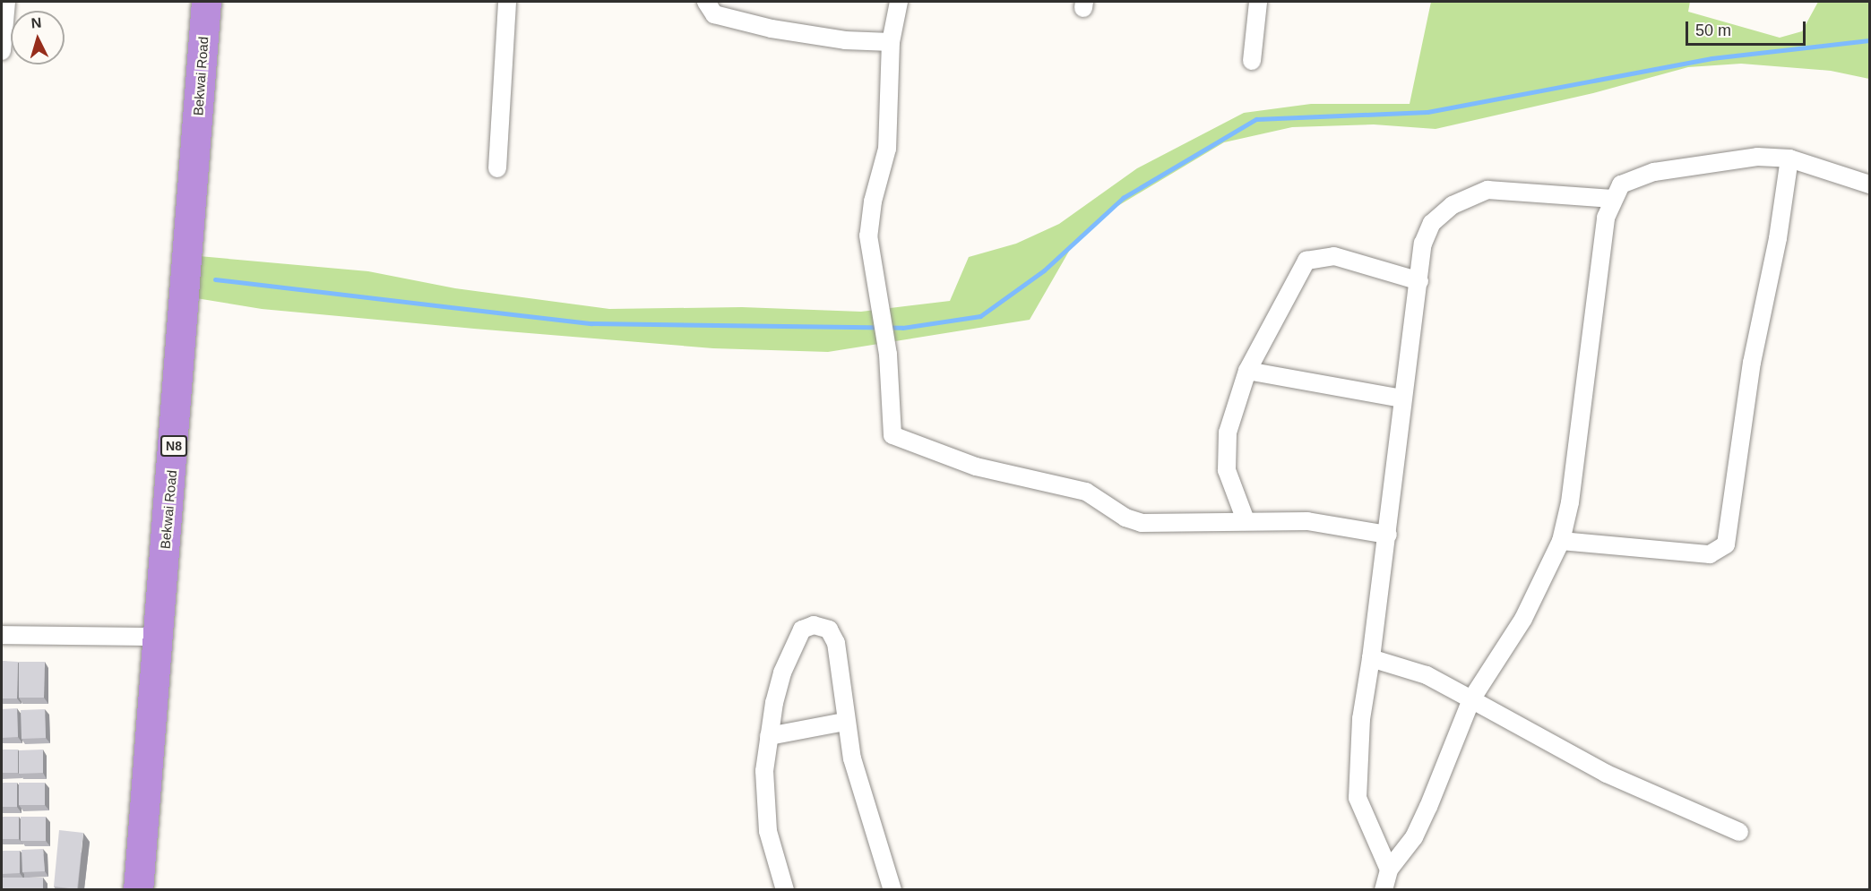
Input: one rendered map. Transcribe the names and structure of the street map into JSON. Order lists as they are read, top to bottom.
{
  "streets": {
    "highway": ["Bekwai Road", "N8"]
  },
  "scale_bar": "50 m",
  "north": "top"
}
